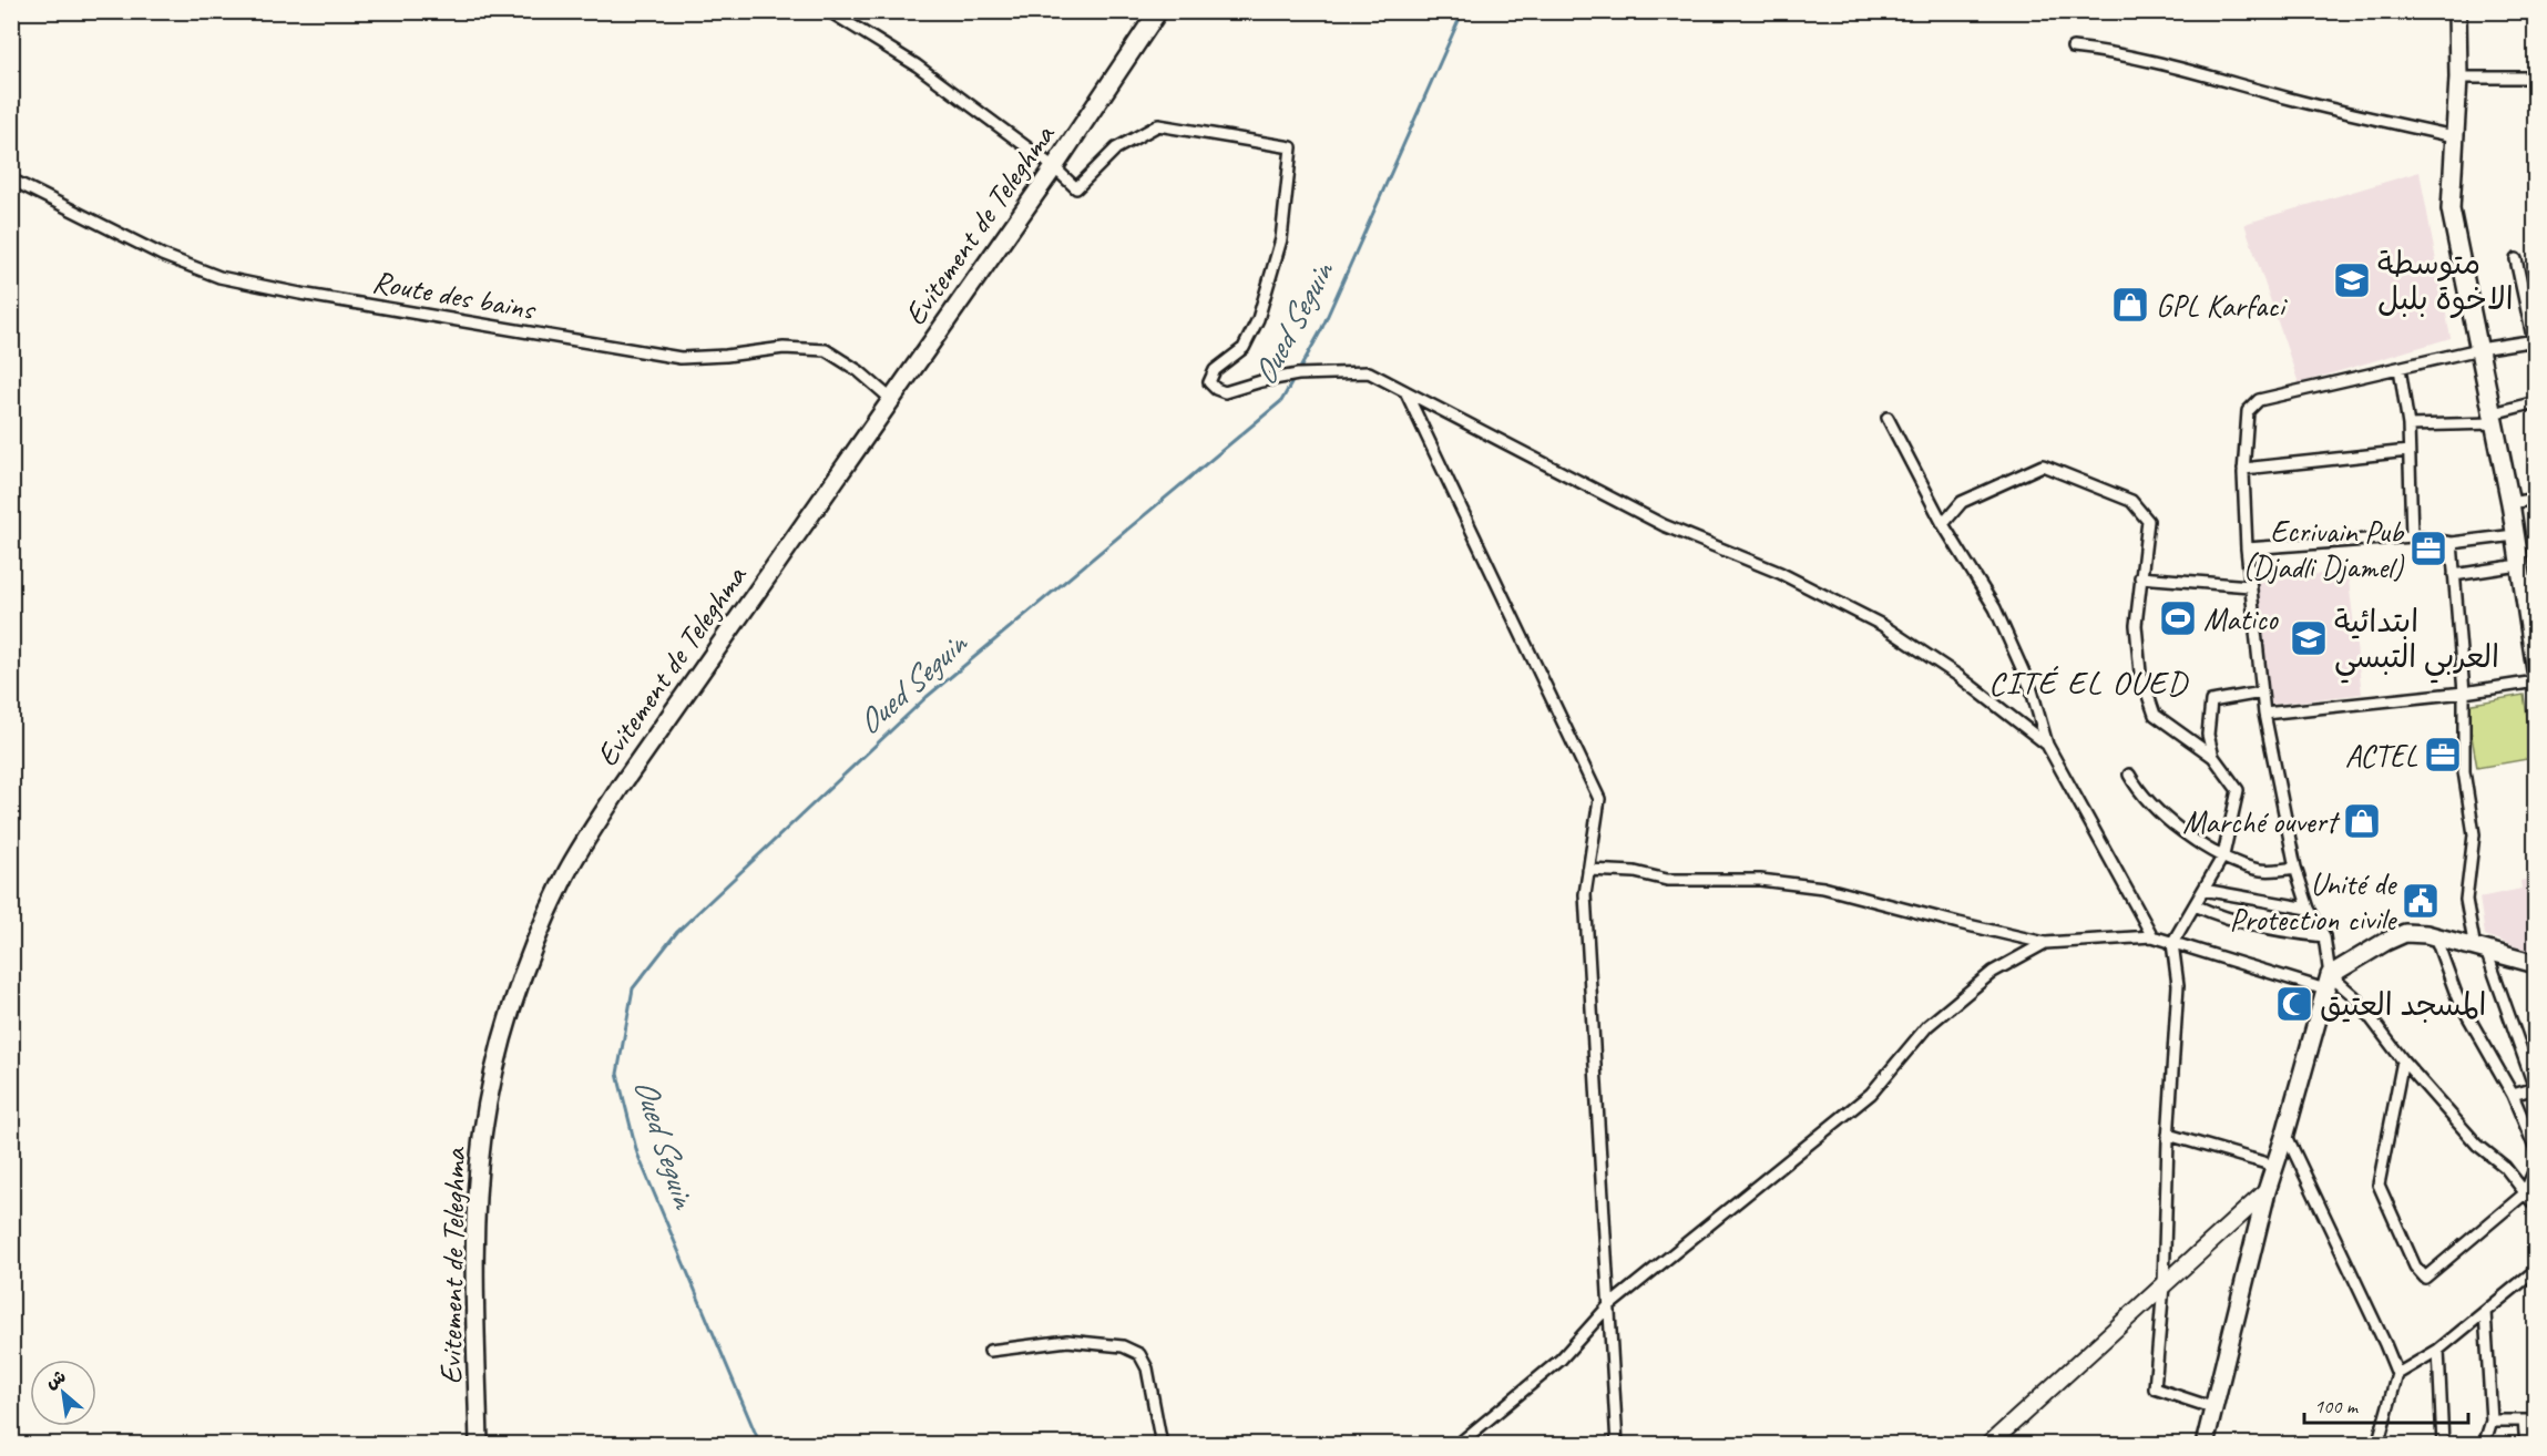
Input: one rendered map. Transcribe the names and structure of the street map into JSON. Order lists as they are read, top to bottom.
{
  "streets": {
    "main road": ["Evitement de Teleghma"],
    "street": ["Route des bains"]
  },
  "crossings": [
    ["Evitement de Teleghma", "Route des bains"]
  ],
  "districts": ["CITÉ EL OUED"],
  "water": ["Oued Seguin"],
  "places": {
    "school or university": ["متوسطة الاخوة بلبل", "ابتدائية العربي التبسي"],
    "shop": ["GPL Karfaci", "Marché ouvert"],
    "office": ["Ecrivain Pub (Djadli Djamel)", "ACTEL"],
    "sports": ["Matico"],
    "public building": ["Unité de Protection civile"],
    "mosque": ["المسجد العتيق"]
  },
  "scale_bar": "100 m",
  "north": "top left"
}
